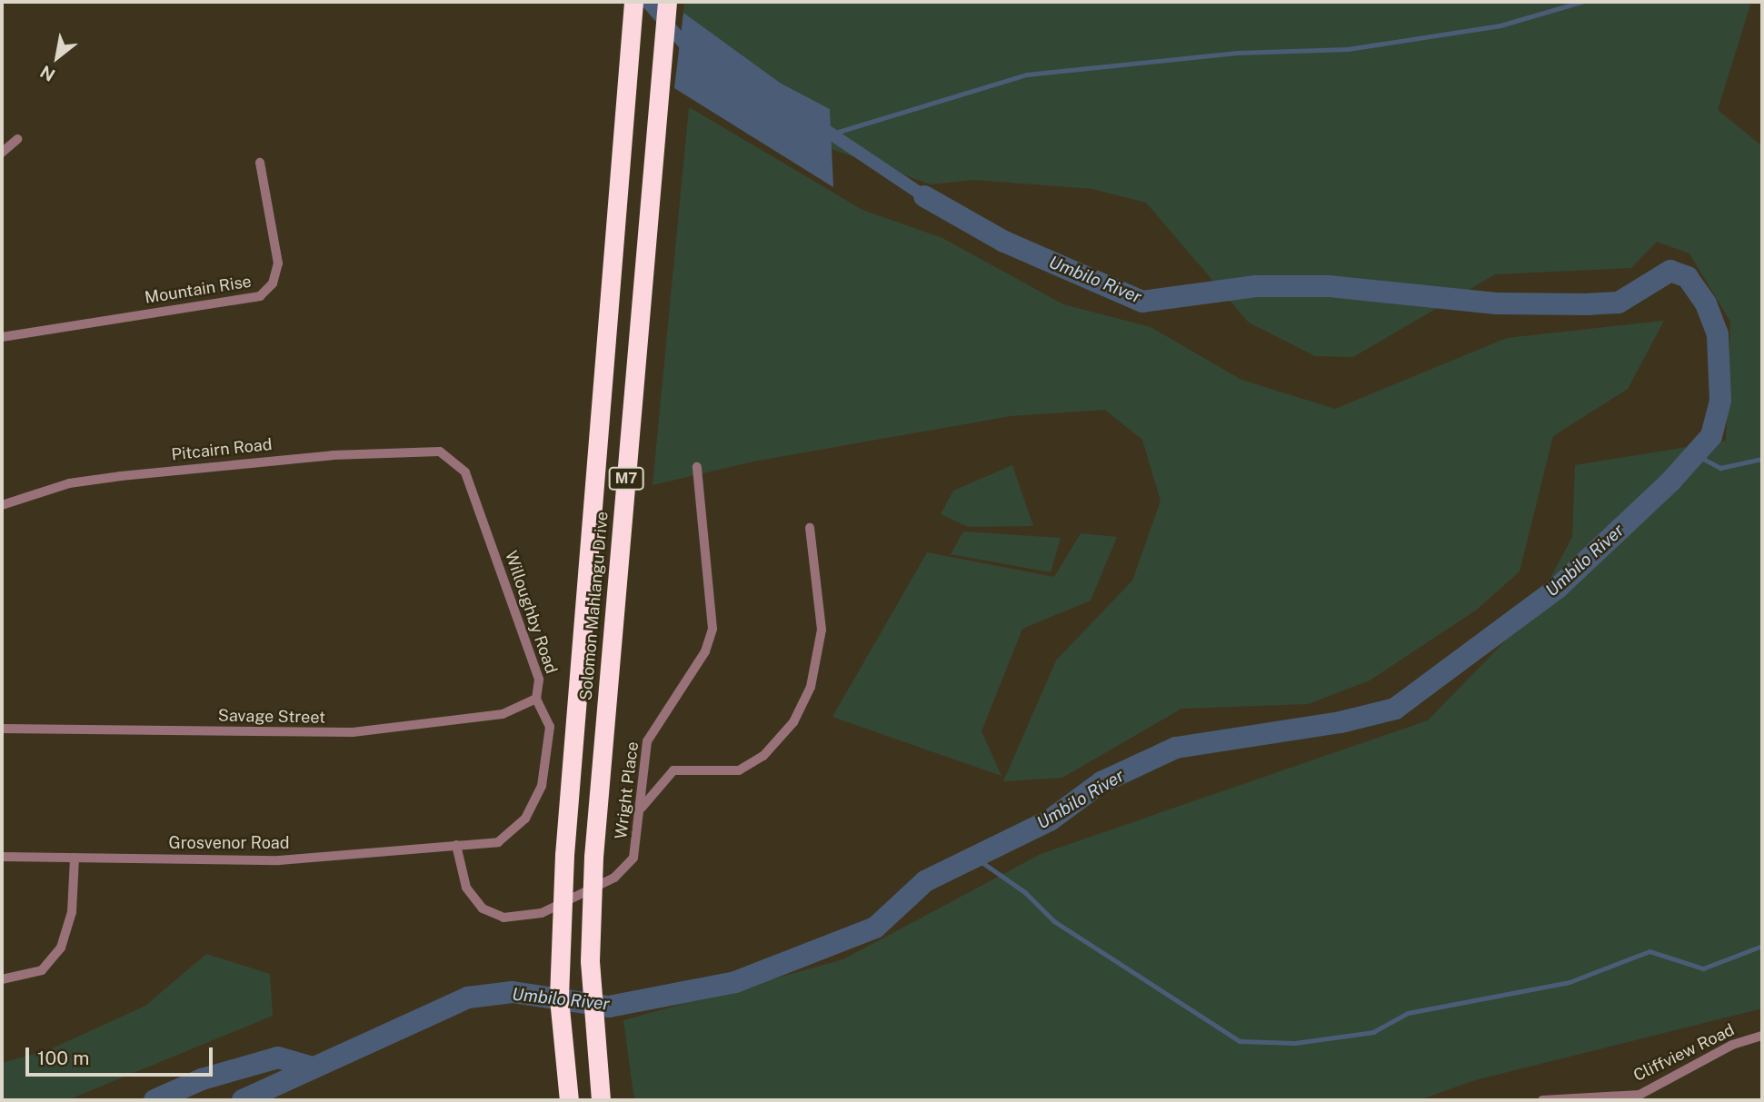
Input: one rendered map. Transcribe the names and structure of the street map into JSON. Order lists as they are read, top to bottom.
{
  "streets": {
    "highway": ["M7", "Solomon Mahlangu Drive"],
    "street": [
      "Mountain Rise",
      "Pitcairn Road",
      "Willoughby Road",
      "Savage Street",
      "Wright Place",
      "Grosvenor Road",
      "Cliffview Road"
    ]
  },
  "crossings": [
    ["Pitcairn Road", "Willoughby Road"],
    ["Willoughby Road", "Savage Street"],
    ["Willoughby Road", "Wright Place"],
    ["Willoughby Road", "Grosvenor Road"],
    ["Wright Place", "Grosvenor Road"]
  ],
  "water": ["Umbilo River"],
  "scale_bar": "100 m",
  "north": "bottom left"
}
